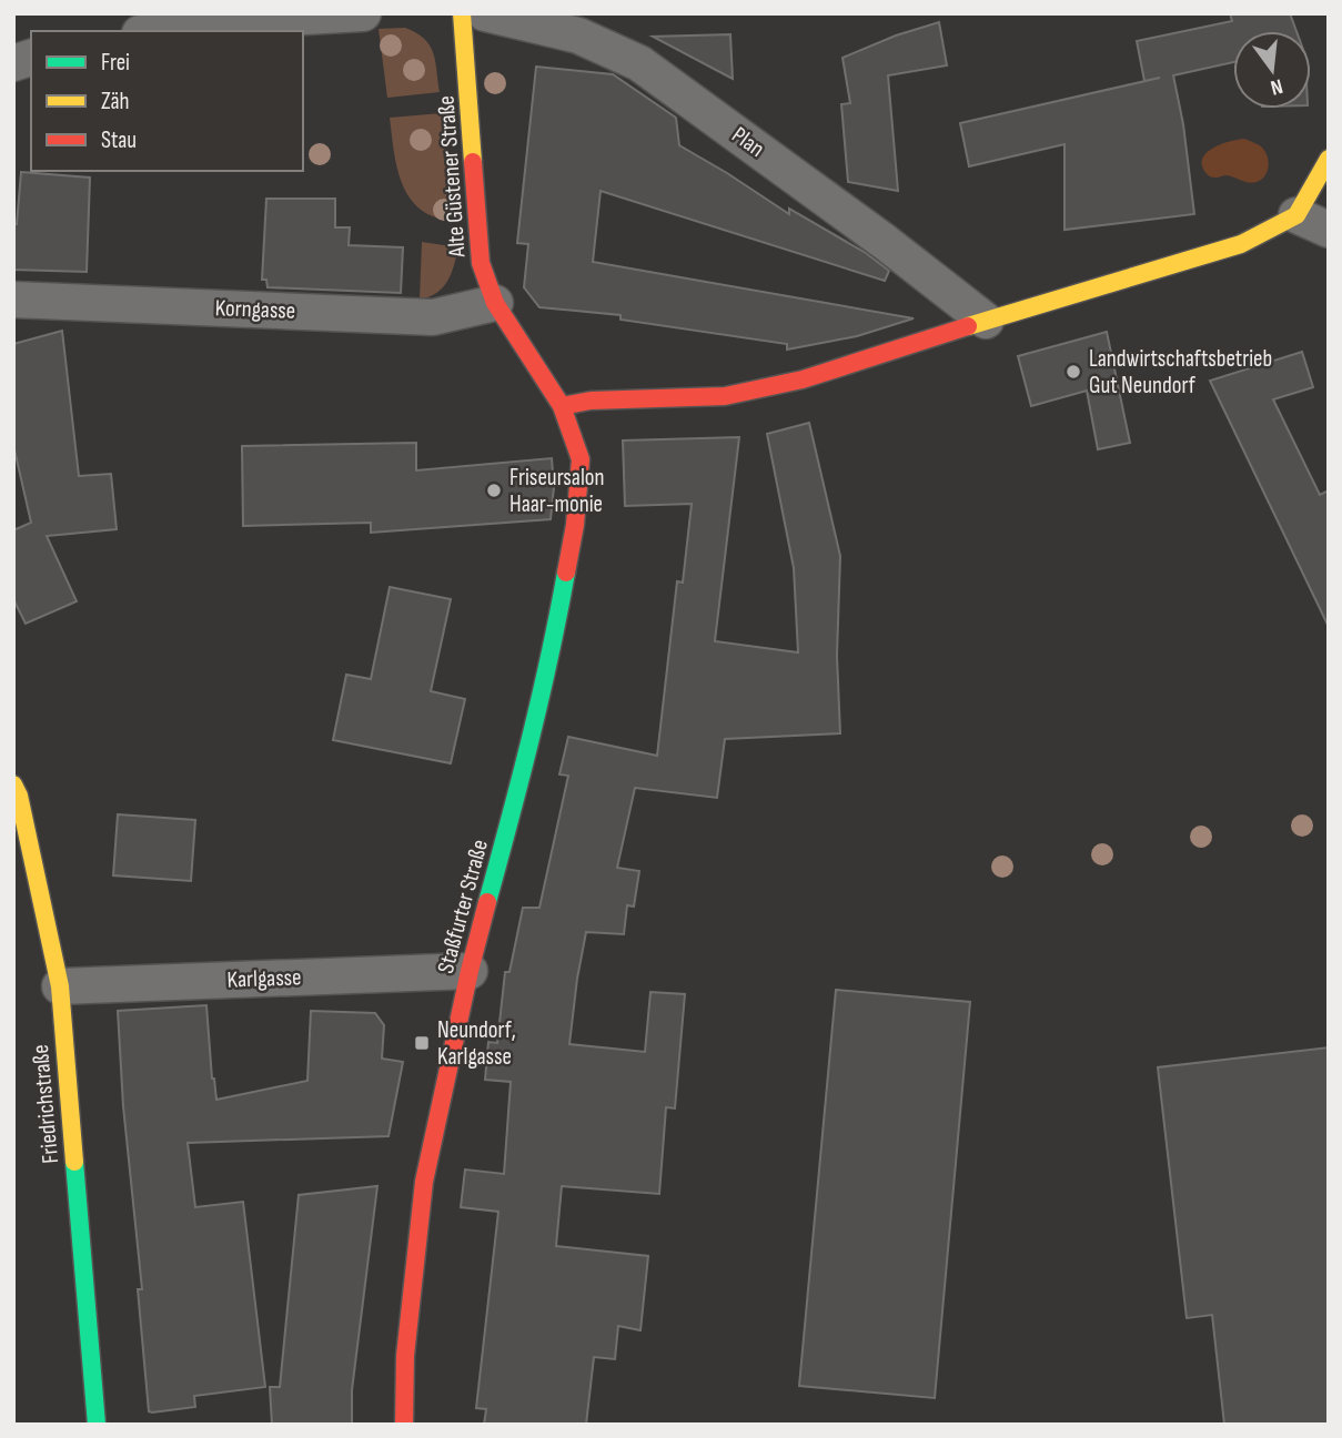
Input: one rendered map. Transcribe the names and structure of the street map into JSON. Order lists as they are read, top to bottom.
{
  "streets": {
    "street": [
      "Plan",
      "Alte Güstener Straße",
      "Korngasse",
      "Staßfurter Straße",
      "Karlgasse",
      "Friedrichstraße"
    ]
  },
  "crossings": [
    ["Alte Güstener Straße", "Korngasse"],
    ["Alte Güstener Straße", "Staßfurter Straße"],
    ["Staßfurter Straße", "Karlgasse"],
    ["Karlgasse", "Friedrichstraße"]
  ],
  "places": {
    "other": ["Landwirtschaftsbetrieb Gut Neundorf", "Friseursalon Haar-monie"],
    "transit": ["Neundorf, Karlgasse"]
  },
  "legend": ["Frei", "Zäh", "Stau"],
  "north": "bottom"
}
